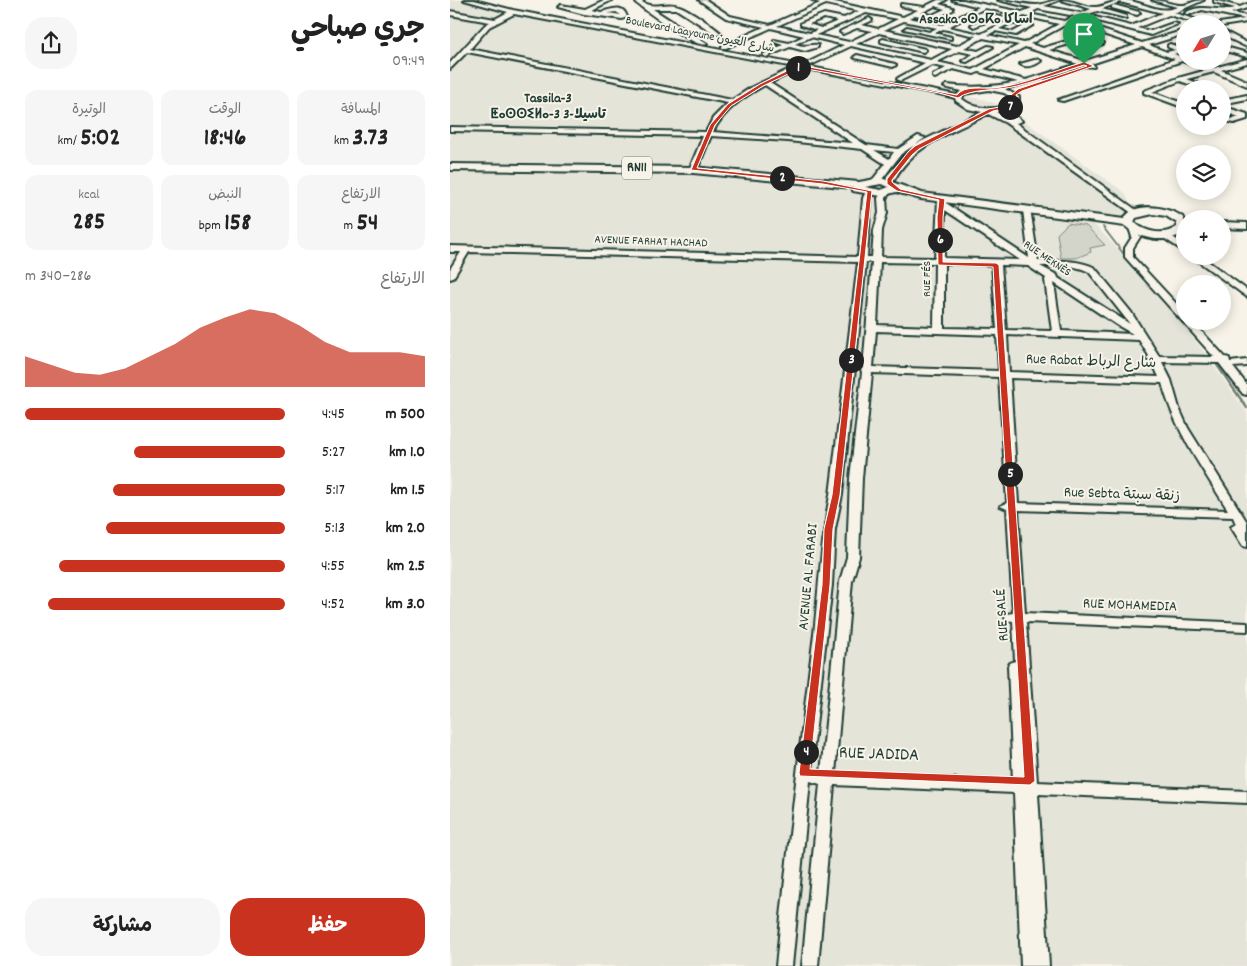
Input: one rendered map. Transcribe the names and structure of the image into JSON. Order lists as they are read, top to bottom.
{
  "streets": {
    "main road": ["RN11"],
    "street": [
      "Boulevard Laayoune شارع العيون",
      "AVENUE FARHAT HACHAD",
      "RUE MEKNÈS",
      "RUE FÉS",
      "Rue Rabat شارع الرباط",
      "Rue Sebta زنقة سبتة",
      "AVENUE AL FARABI",
      "RUE MOHAMEDIA",
      "RUE SALÉ",
      "RUE JADIDA"
    ]
  },
  "crossings": [
    ["RN11", "RUE MEKNÈS"],
    ["RN11", "RUE FÉS"],
    ["RN11", "AVENUE AL FARABI"],
    ["AVENUE FARHAT HACHAD", "RUE MEKNÈS"],
    ["AVENUE FARHAT HACHAD", "RUE FÉS"],
    ["AVENUE FARHAT HACHAD", "AVENUE AL FARABI"],
    ["AVENUE FARHAT HACHAD", "RUE SALÉ"],
    ["RUE MEKNÈS", "RUE FÉS"],
    ["Rue Rabat شارع الرباط", "RUE SALÉ"],
    ["Rue Sebta زنقة سبتة", "RUE SALÉ"],
    ["AVENUE AL FARABI", "RUE JADIDA"],
    ["RUE MOHAMEDIA", "RUE SALÉ"],
    ["RUE SALÉ", "RUE JADIDA"]
  ],
  "districts": ["Assaka ⴰⵙⴰⴽⴰ اساكا", "Tassila-3 ⵟⴰⵙⵙⵉⵍⴰ-3 3-تاسيلا"],
  "north": "bottom left",
  "page": {
    "heading": ["جري صباحي", "09:49"],
    "map_buttons": ["+", "−"],
    "pins": [
      "1",
      "7",
      "2",
      "6",
      "3",
      "5",
      "4"
    ],
    "stats": [
      ["المسافة", "3.73 km"],
      ["الوقت", "18:46"],
      ["الوتيرة", "5:02 /km"],
      ["الارتفاع", "54 m"],
      ["النبض", "158 bpm"],
      ["kcal", "285"]
    ],
    "chart": ["الارتفاع", "286–340 m"],
    "list": [
      {
        "name": "500 m",
        "note": "4:45"
      },
      {
        "name": "1.0 km",
        "note": "5:27"
      },
      {
        "name": "1.5 km",
        "note": "5:17"
      },
      {
        "name": "2.0 km",
        "note": "5:13"
      },
      {
        "name": "2.5 km",
        "note": "4:55"
      },
      {
        "name": "3.0 km",
        "note": "4:52"
      }
    ],
    "buttons": ["حفظ", "مشاركة"]
  }
}
